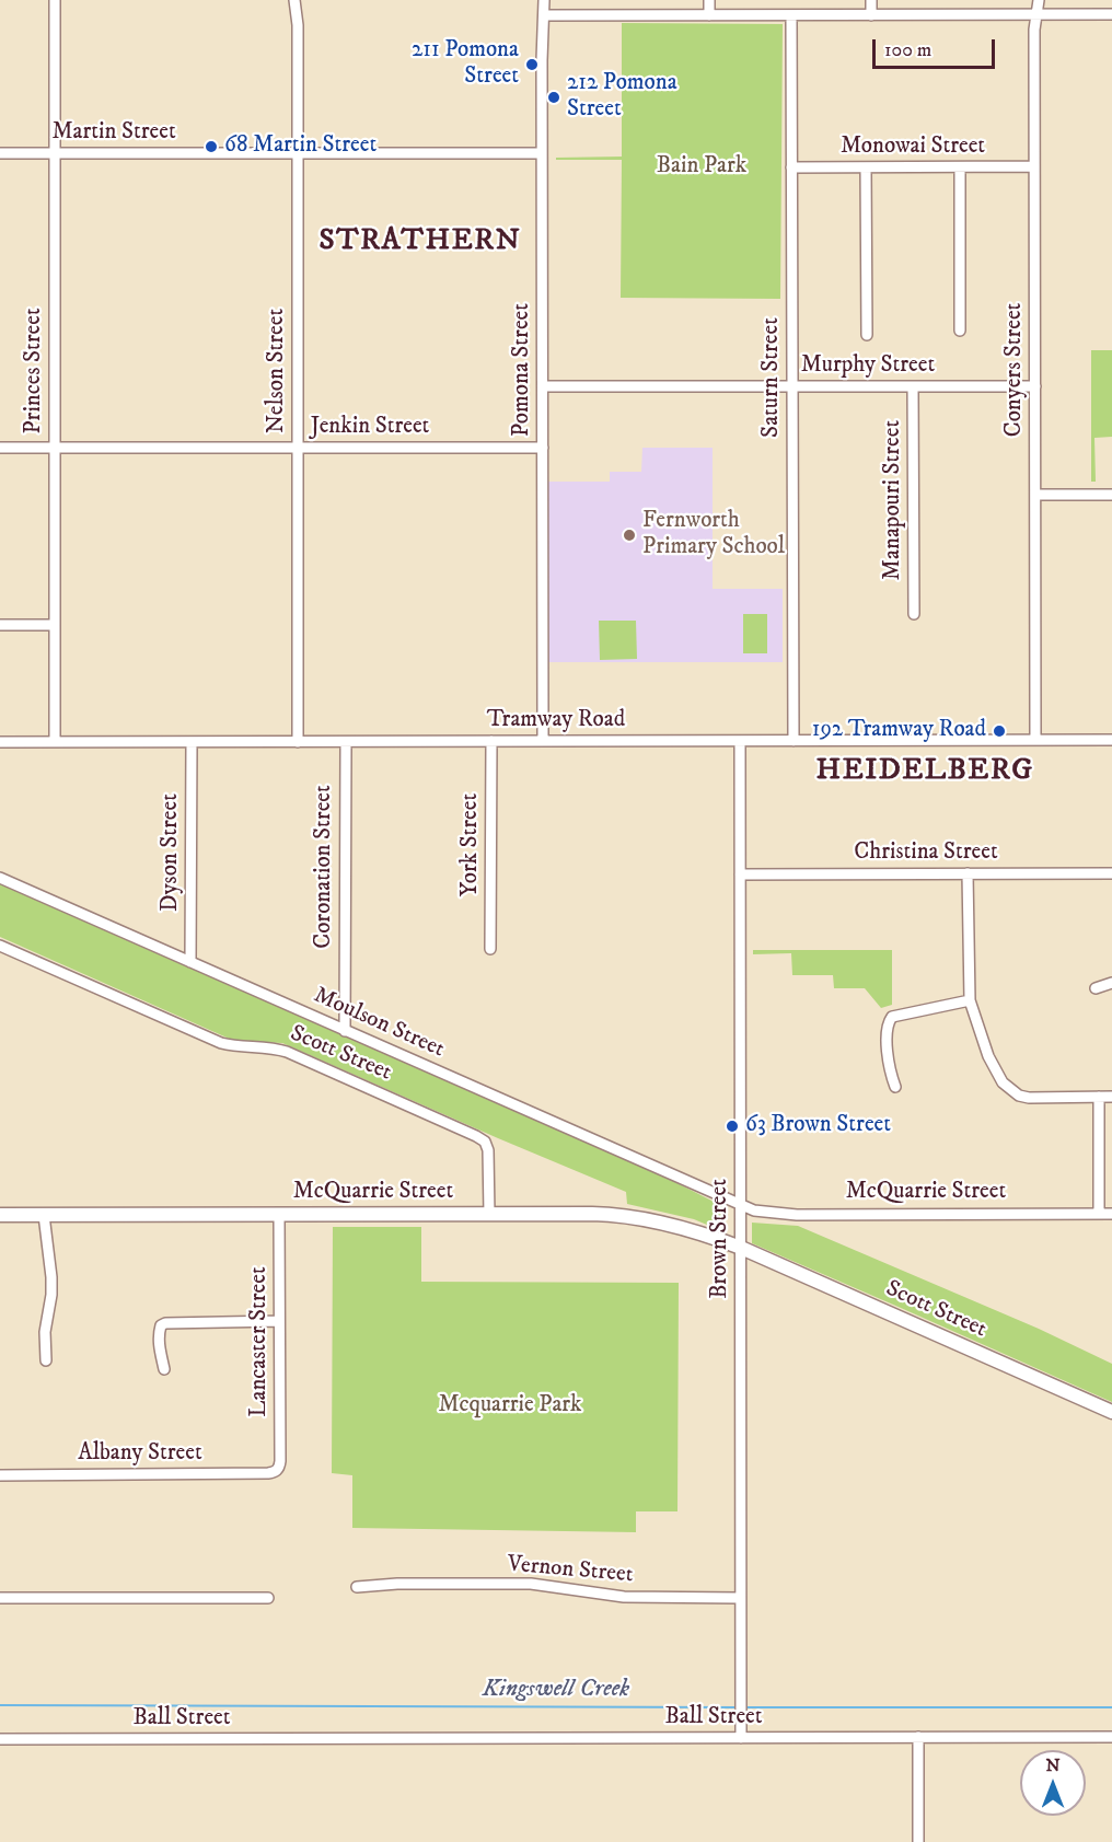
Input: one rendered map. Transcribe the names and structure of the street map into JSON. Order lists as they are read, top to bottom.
{
  "streets": {
    "main road": ["Scott Street", "McQuarrie Street"],
    "street": [
      "Martin Street",
      "Monowai Street",
      "Murphy Street",
      "Pomona Street",
      "Conyers Street",
      "Princes Street",
      "Nelson Street",
      "Saturn Street",
      "Jenkin Street",
      "Manapouri Street",
      "Tramway Road",
      "York Street",
      "Dyson Street",
      "Christina Street",
      "Coronation Street",
      "Moulson Street",
      "Brown Street",
      "Lancaster Street",
      "Albany Street",
      "Vernon Street",
      "Ball Street"
    ]
  },
  "crossings": [
    ["Martin Street", "Pomona Street"],
    ["Martin Street", "Princes Street"],
    ["Martin Street", "Nelson Street"],
    ["Monowai Street", "Conyers Street"],
    ["Monowai Street", "Saturn Street"],
    ["Murphy Street", "Pomona Street"],
    ["Murphy Street", "Conyers Street"],
    ["Murphy Street", "Saturn Street"],
    ["Murphy Street", "Manapouri Street"],
    ["Pomona Street", "Jenkin Street"],
    ["Pomona Street", "Tramway Road"],
    ["Conyers Street", "Tramway Road"],
    ["Princes Street", "Jenkin Street"],
    ["Princes Street", "Tramway Road"],
    ["Nelson Street", "Jenkin Street"],
    ["Nelson Street", "Tramway Road"],
    ["Saturn Street", "Tramway Road"],
    ["Tramway Road", "York Street"],
    ["Tramway Road", "Dyson Street"],
    ["Tramway Road", "Coronation Street"],
    ["Tramway Road", "Brown Street"],
    ["Dyson Street", "Moulson Street"],
    ["Christina Street", "Brown Street"],
    ["Coronation Street", "Moulson Street"],
    ["Moulson Street", "McQuarrie Street"],
    ["Moulson Street", "Brown Street"],
    ["Scott Street", "McQuarrie Street"],
    ["Scott Street", "Brown Street"],
    ["McQuarrie Street", "Brown Street"],
    ["McQuarrie Street", "Lancaster Street"],
    ["Brown Street", "Vernon Street"],
    ["Brown Street", "Ball Street"],
    ["Lancaster Street", "Albany Street"]
  ],
  "districts": ["STRATHERN", "HEIDELBERG"],
  "water": ["Kingswell Creek"],
  "parks": ["Bain Park", "Mcquarrie Park"],
  "places": [
    "211 Pomona Street",
    "212 Pomona Street",
    "68 Martin Street",
    "Fernworth Primary School",
    "192 Tramway Road",
    "63 Brown Street"
  ],
  "scale_bar": "100 m",
  "north": "top"
}
